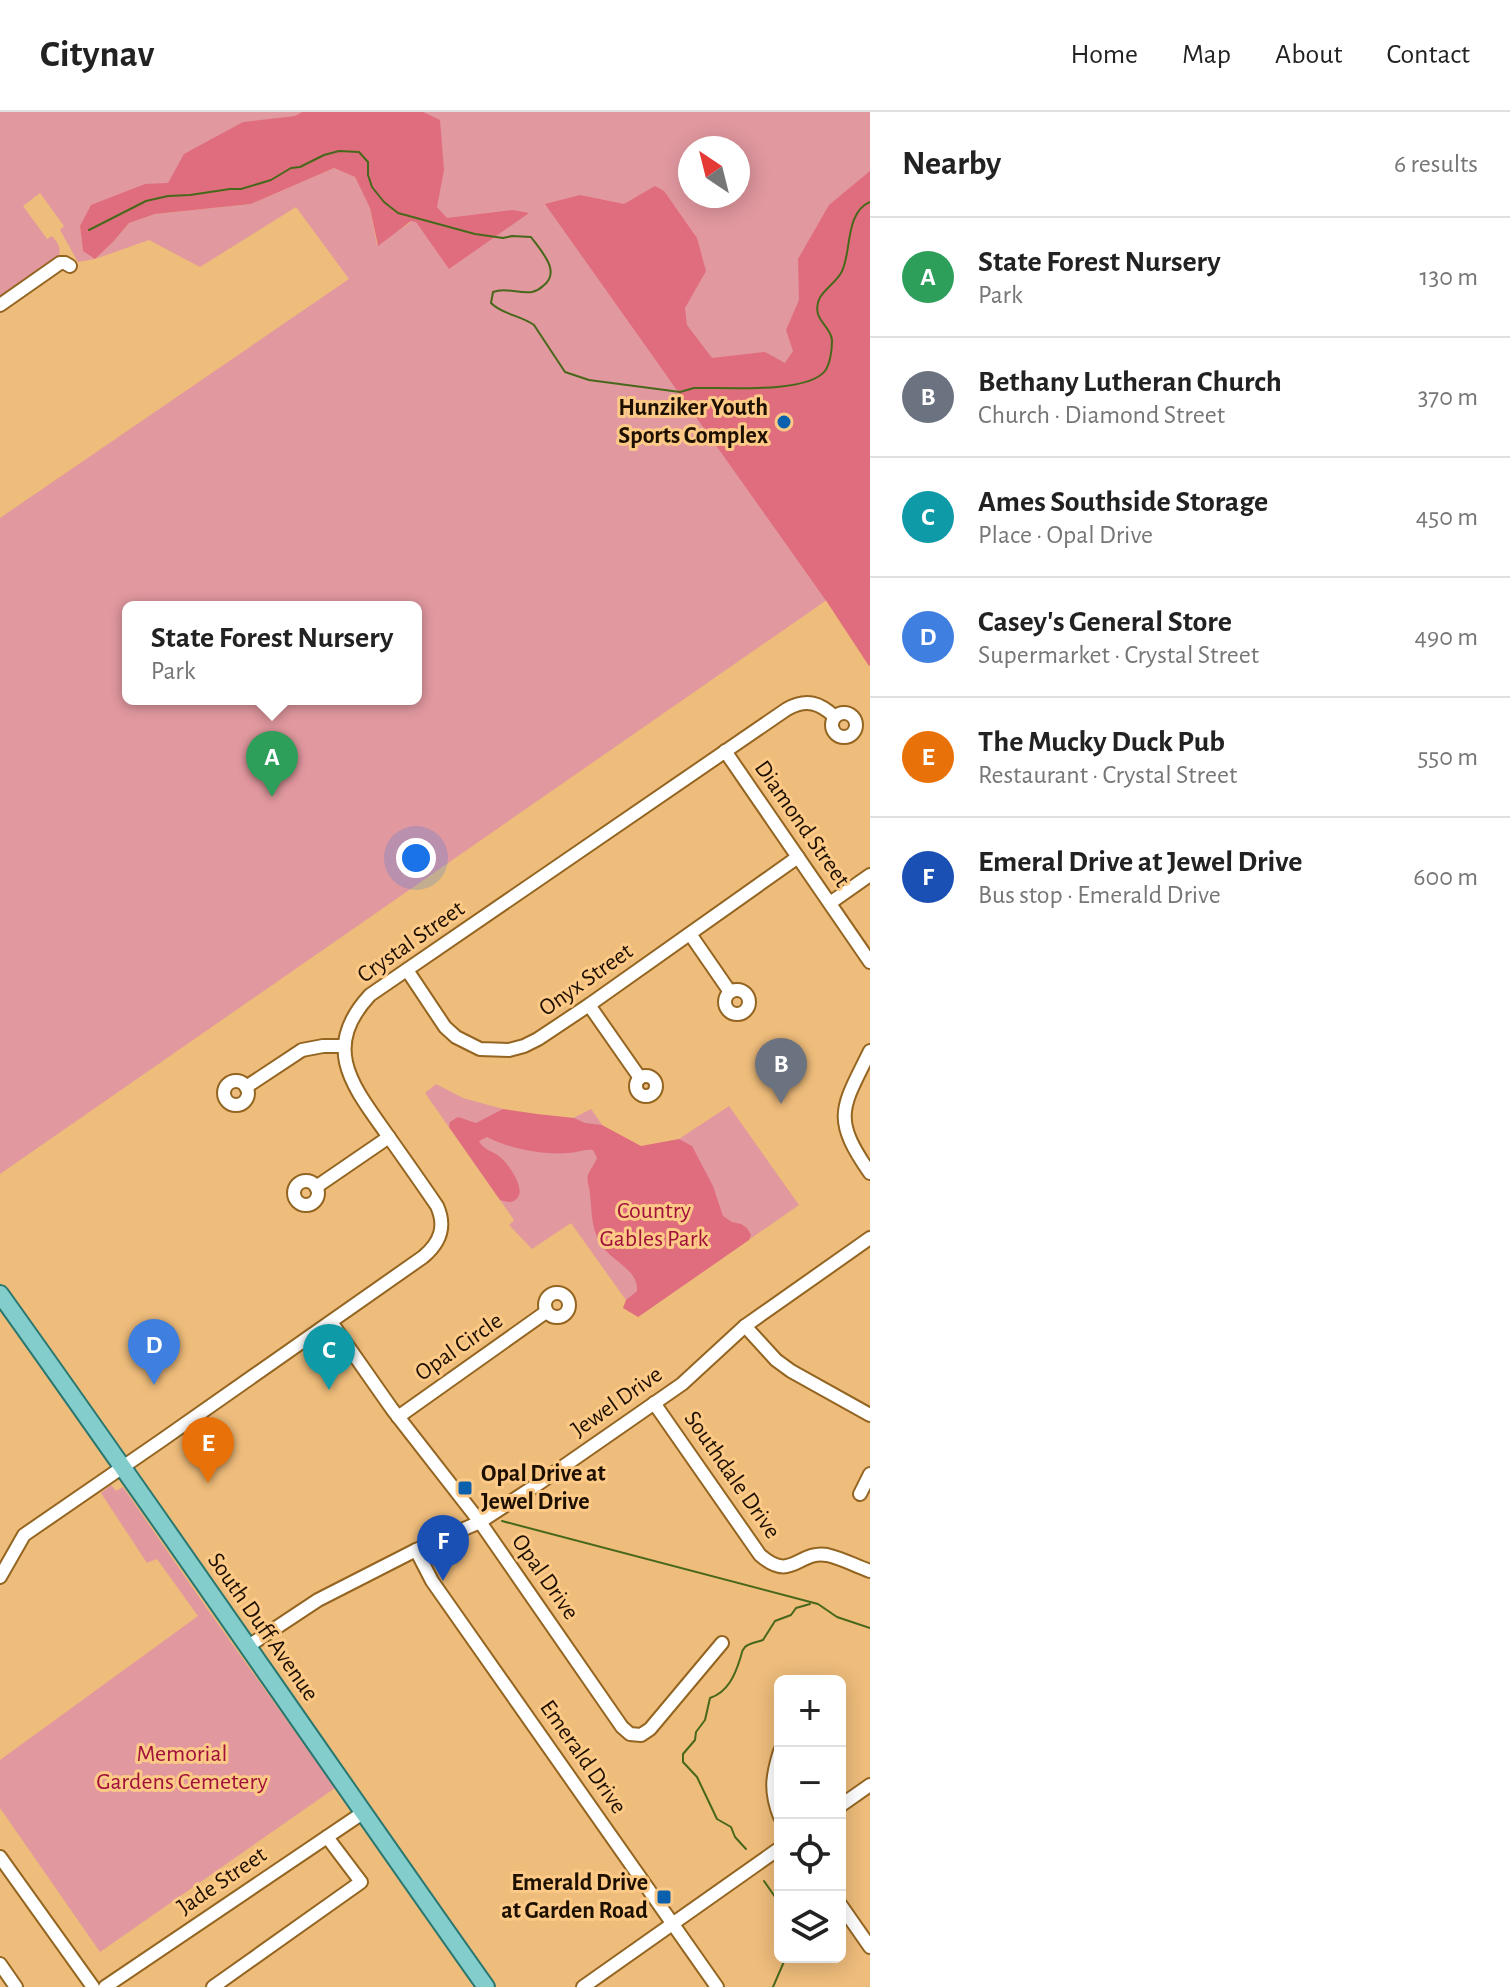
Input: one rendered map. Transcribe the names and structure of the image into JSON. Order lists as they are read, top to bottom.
{
  "streets": {
    "main road": ["South Duff Avenue"],
    "street": [
      "Diamond Street",
      "Crystal Street",
      "Onyx Street",
      "Opal Circle",
      "Jewel Drive",
      "Southdale Drive",
      "Opal Drive",
      "Emerald Drive",
      "Jade Street"
    ]
  },
  "crossings": [
    ["Diamond Street", "Crystal Street"],
    ["Diamond Street", "Onyx Street"],
    ["Crystal Street", "Onyx Street"],
    ["Opal Circle", "Opal Drive"],
    ["Jewel Drive", "Southdale Drive"],
    ["Jewel Drive", "Opal Drive"],
    ["Jewel Drive", "South Duff Avenue"],
    ["Jewel Drive", "Emerald Drive"],
    ["South Duff Avenue", "Jade Street"]
  ],
  "parks": ["Country Gables Park", "Memorial Gardens Cemetery"],
  "places": {
    "other": ["Hunziker Youth Sports Complex"],
    "transit": ["Opal Drive at Jewel Drive", "Emerald Drive at Garden Road"]
  },
  "north": "top left",
  "page": {
    "header": "Citynav",
    "nav": [
      "Home",
      "Map",
      "About",
      "Contact"
    ],
    "heading": ["Nearby", "6 results"],
    "list": [
      {
        "mark": "A",
        "name": "State Forest Nursery",
        "note": "Park",
        "value": "130 m"
      },
      {
        "mark": "B",
        "name": "Bethany Lutheran Church",
        "note": "Church · Diamond Street",
        "value": "370 m"
      },
      {
        "mark": "C",
        "name": "Ames Southside Storage",
        "note": "Place · Opal Drive",
        "value": "450 m"
      },
      {
        "mark": "D",
        "name": "Casey's General Store",
        "note": "Supermarket · Crystal Street",
        "value": "490 m"
      },
      {
        "mark": "E",
        "name": "The Mucky Duck Pub",
        "note": "Restaurant · Crystal Street",
        "value": "550 m"
      },
      {
        "mark": "F",
        "name": "Emeral Drive at Jewel Drive",
        "note": "Bus stop · Emerald Drive",
        "value": "600 m"
      }
    ],
    "popup": ["State Forest Nursery", "Park"],
    "pins": [
      "A",
      "B",
      "D",
      "C",
      "E",
      "F"
    ],
    "map_buttons": ["+", "−"]
  }
}
